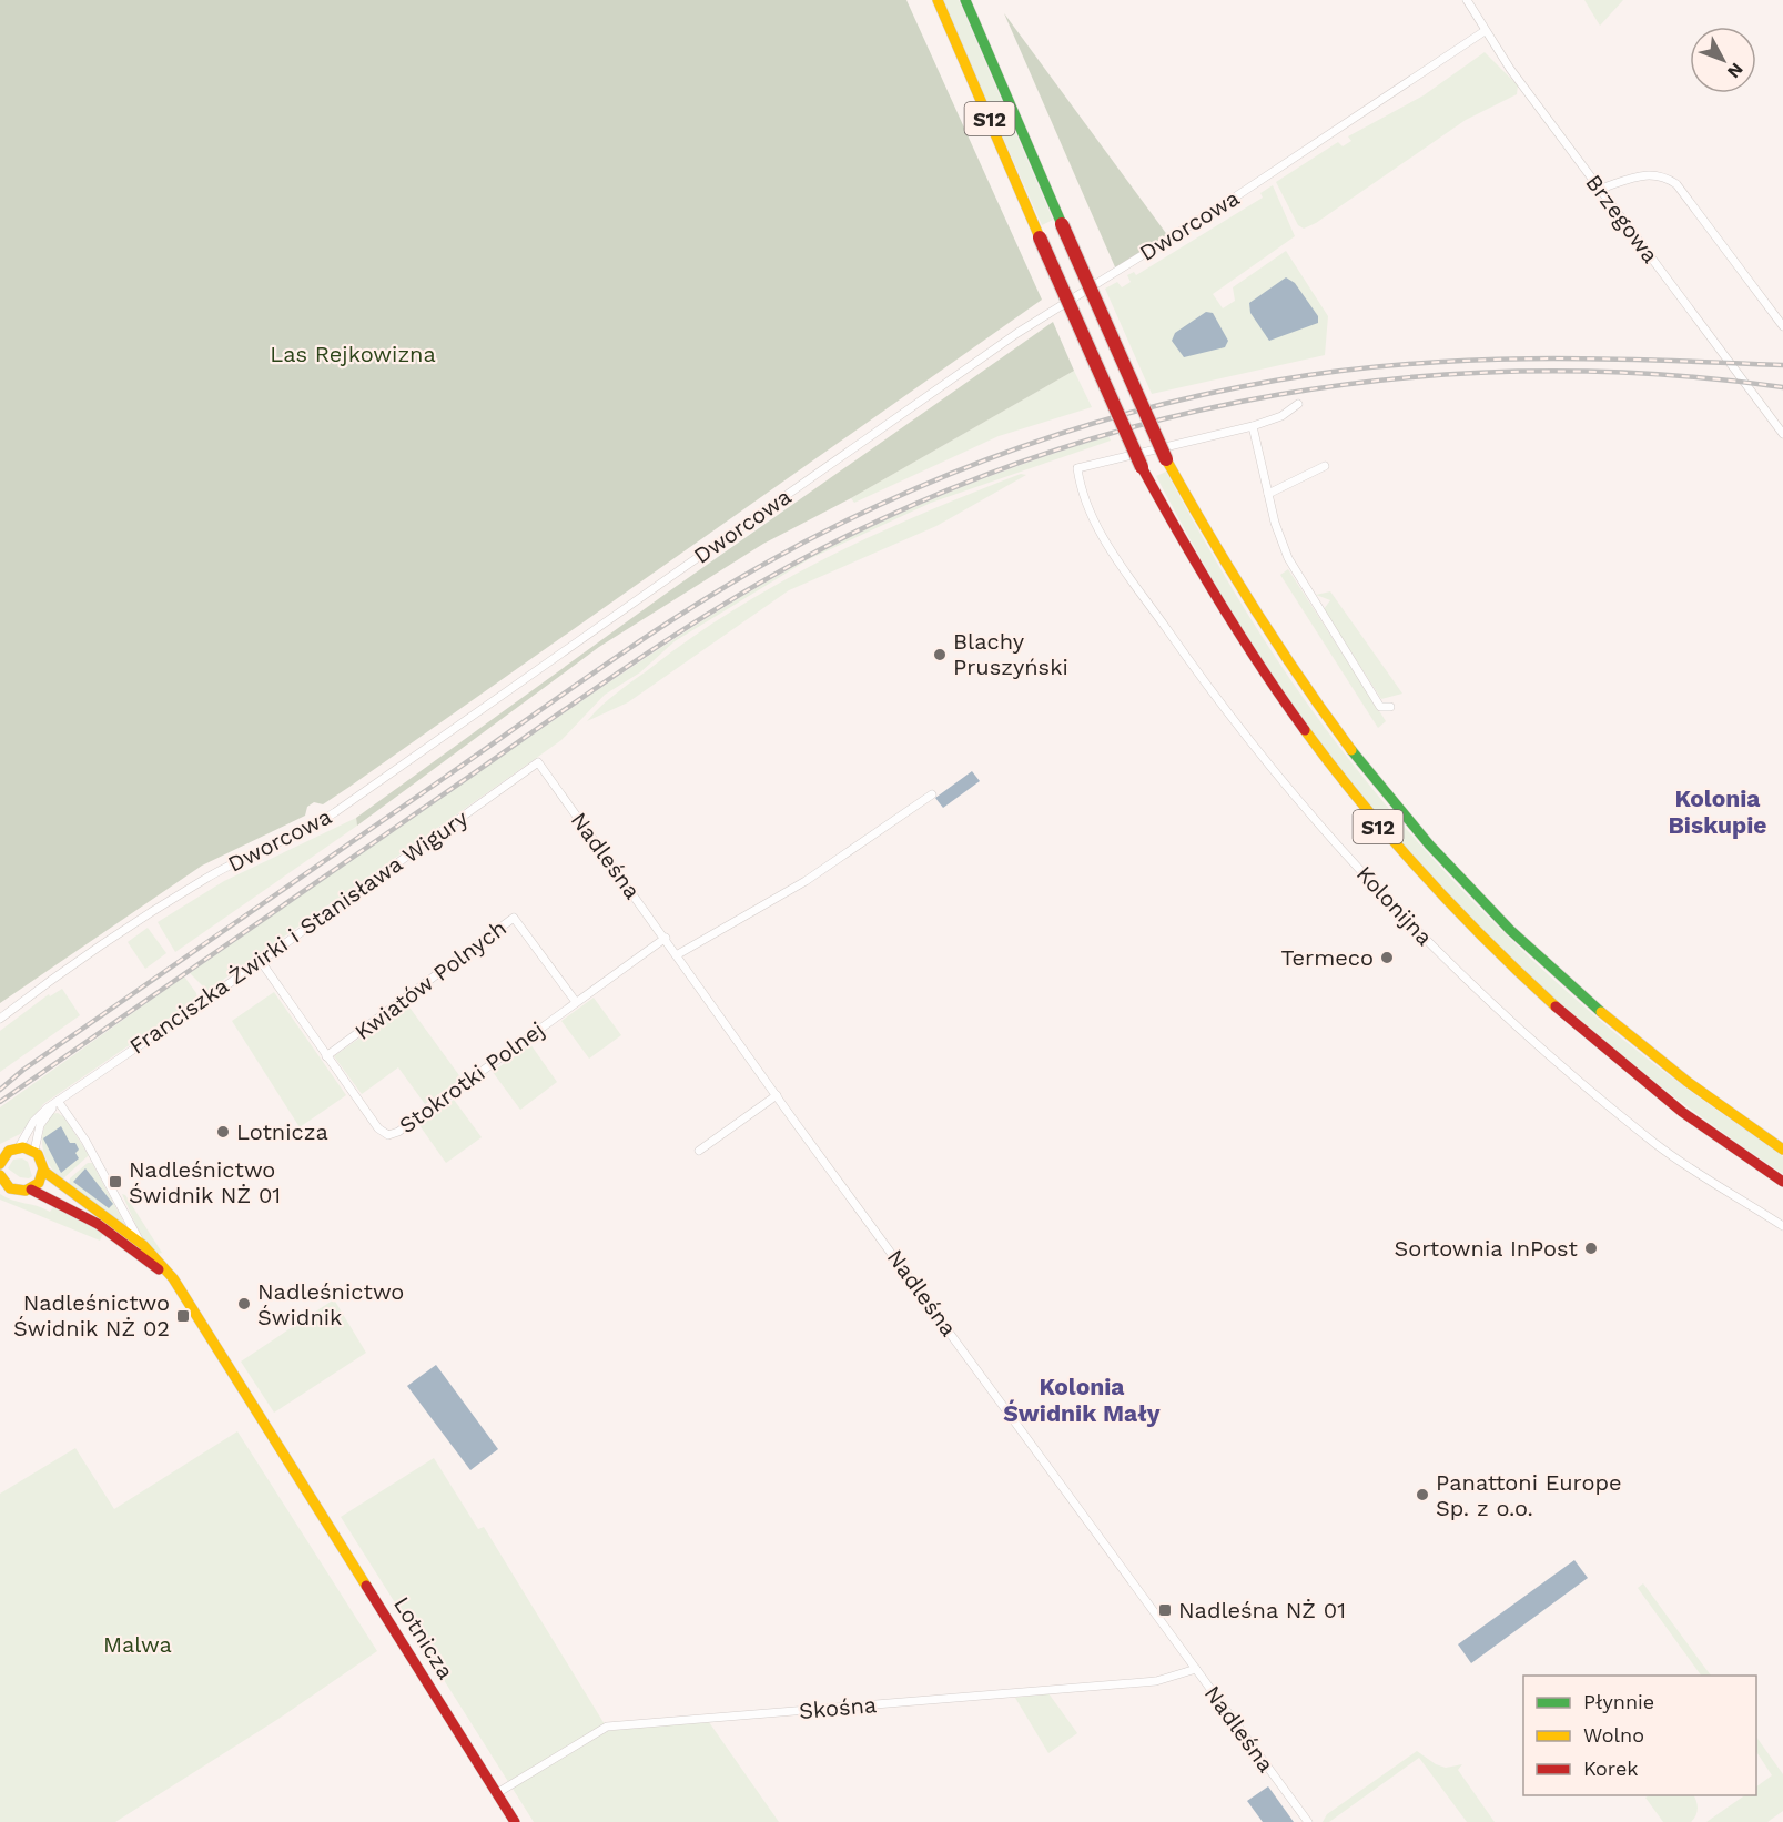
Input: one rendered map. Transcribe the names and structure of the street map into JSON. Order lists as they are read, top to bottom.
{
  "streets": {
    "main road": ["S12", "Lotnicza"],
    "street": [
      "Brzegowa",
      "Dworcowa",
      "Nadleśna",
      "Kolonijna",
      "Franciszka Żwirki i Stanisława Wigury",
      "Kwiatów Polnych",
      "Stokrotki Polnej",
      "Skośna"
    ]
  },
  "crossings": [
    ["Brzegowa", "Dworcowa"],
    ["Nadleśna", "Franciszka Żwirki i Stanisława Wigury"],
    ["Nadleśna", "Stokrotki Polnej"],
    ["Nadleśna", "Skośna"],
    ["Franciszka Żwirki i Stanisława Wigury", "Stokrotki Polnej"],
    ["Kwiatów Polnych", "Stokrotki Polnej"],
    ["Lotnicza", "Skośna"]
  ],
  "districts": ["Kolonia Biskupie", "Kolonia Świdnik Mały"],
  "parks": ["Las Rejkowizna", "Malwa"],
  "places": {
    "other": [
      "Blachy Pruszyński",
      "Termeco",
      "Lotnicza",
      "Sortownia InPost",
      "Nadleśnictwo Świdnik",
      "Panattoni Europe Sp. z o.o."
    ],
    "transit": ["Nadleśnictwo Świdnik NŻ 01", "Nadleśnictwo Świdnik NŻ 02", "Nadleśna NŻ 01"]
  },
  "legend": ["Płynnie", "Wolno", "Korek"],
  "north": "bottom right"
}
